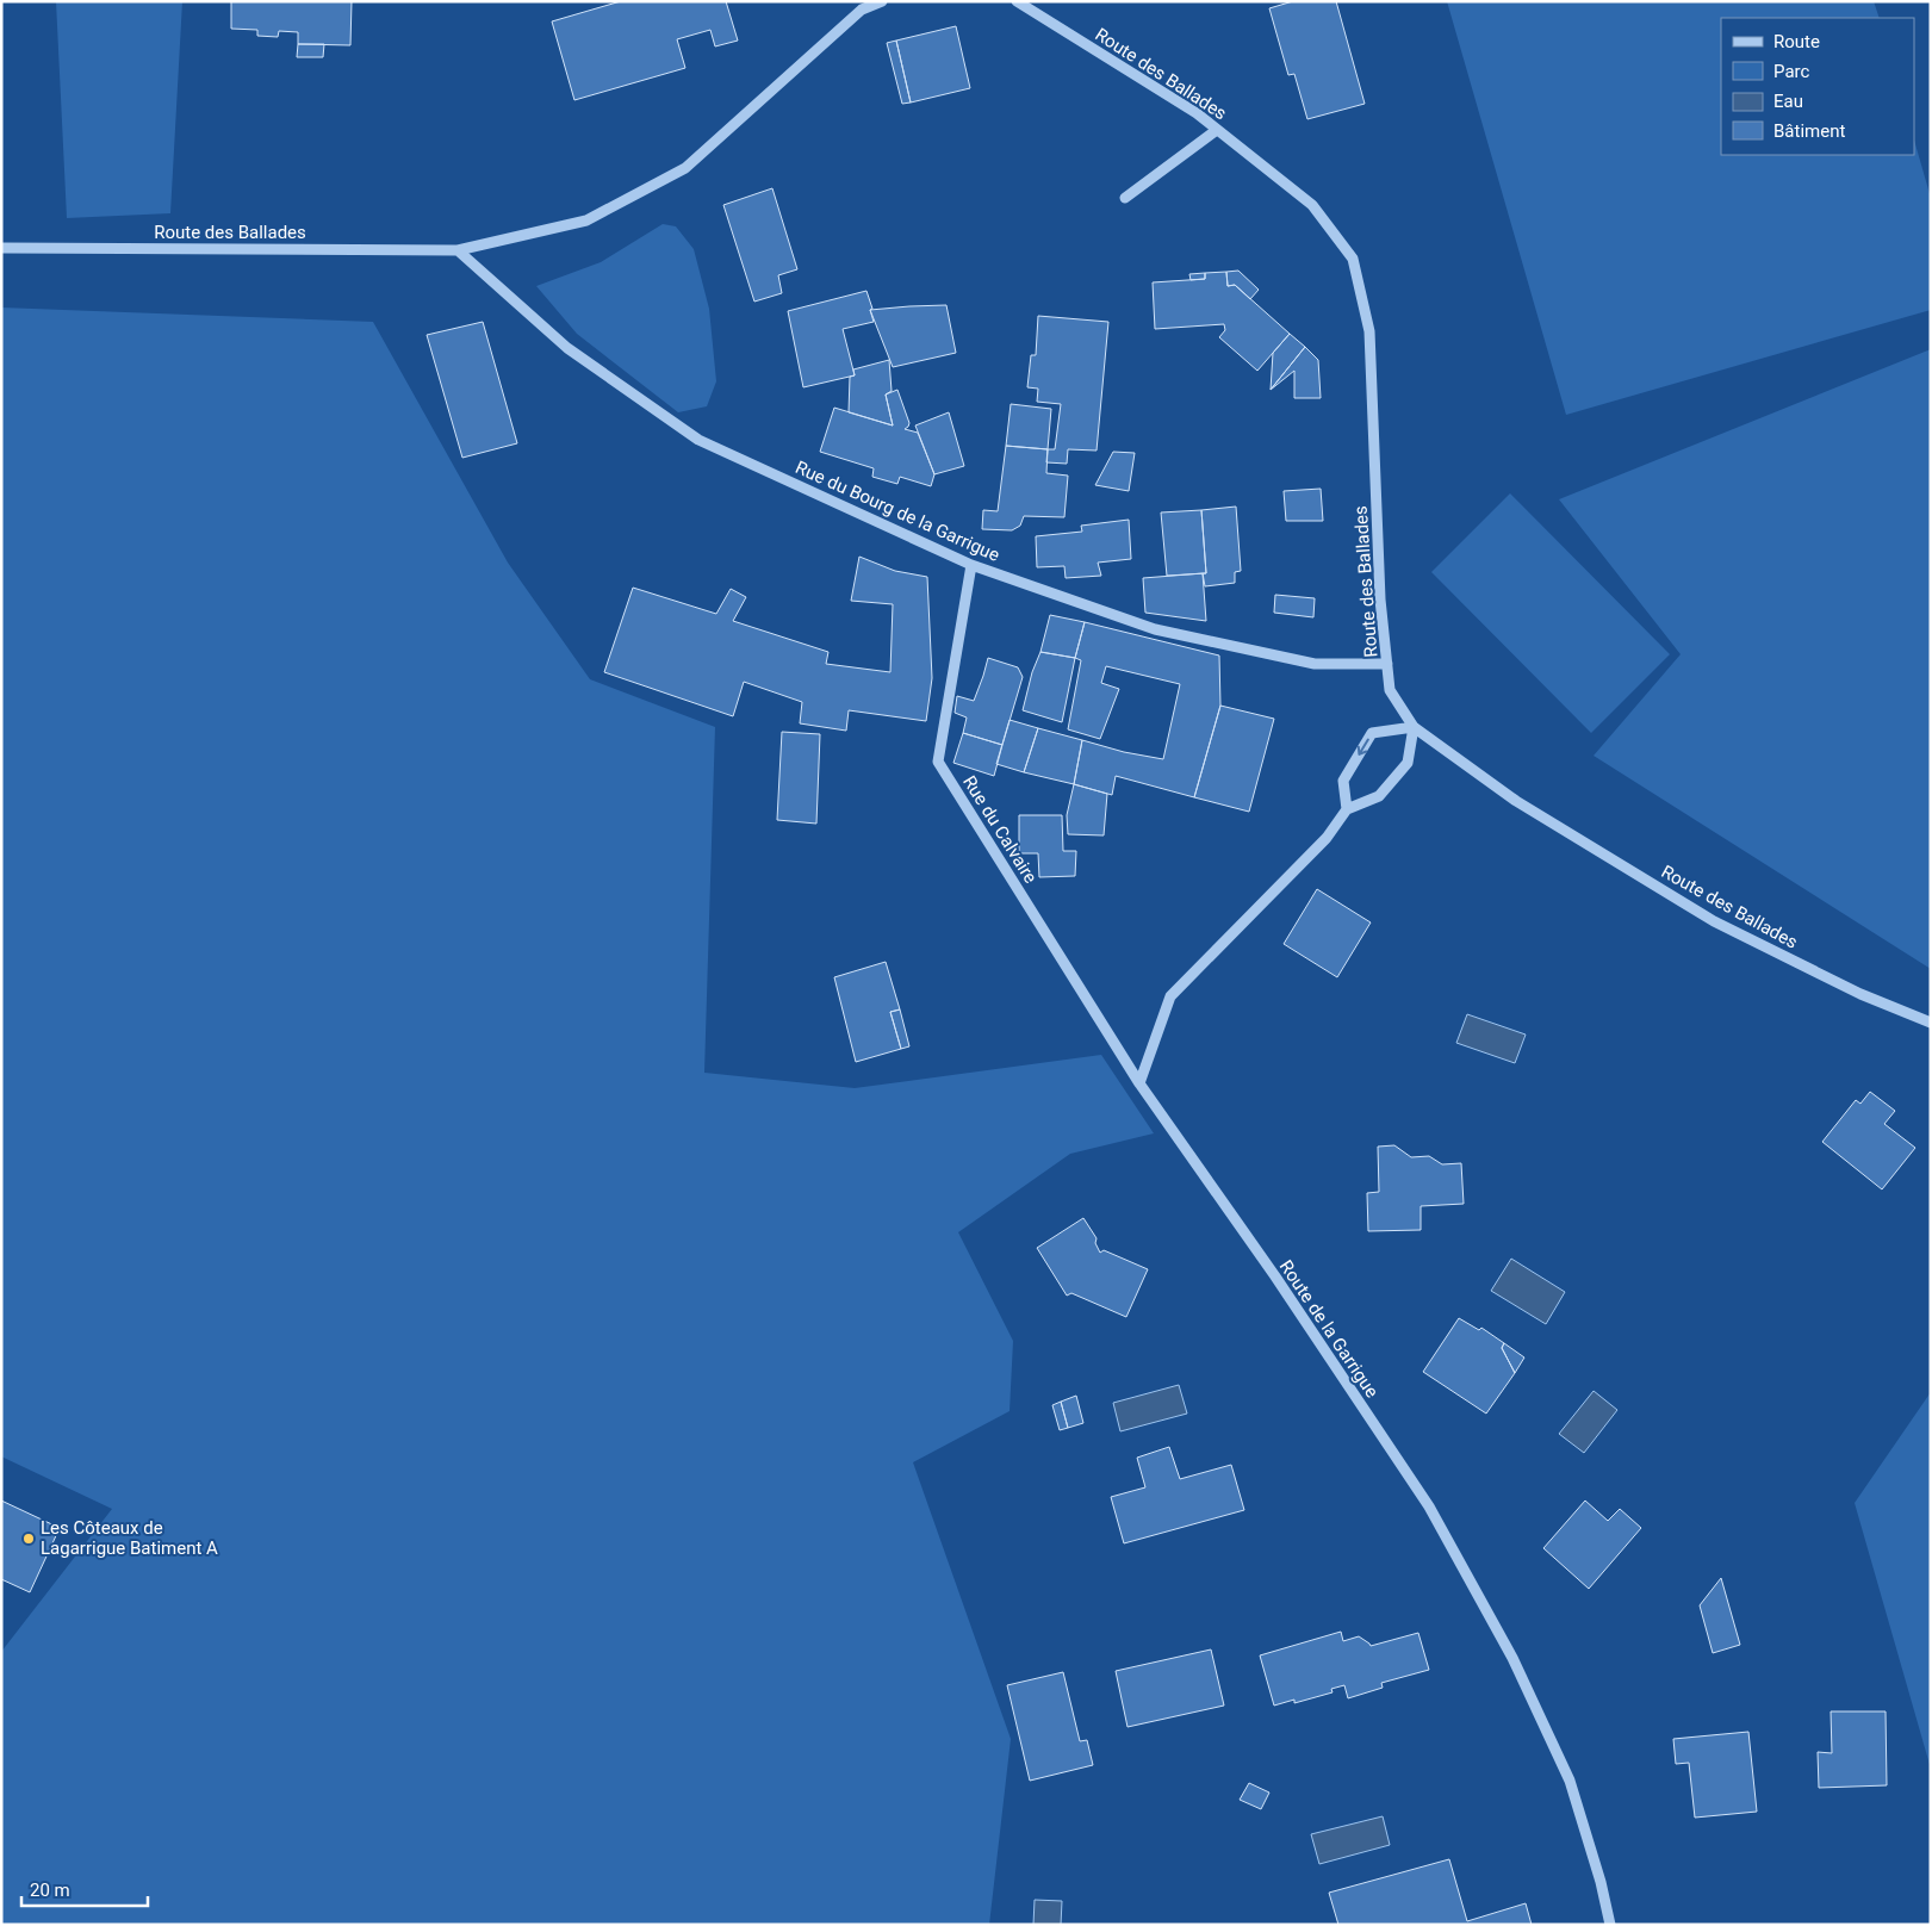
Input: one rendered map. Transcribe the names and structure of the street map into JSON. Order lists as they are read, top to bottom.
{
  "streets": {
    "street": [
      "Route des Ballades",
      "Rue du Bourg de la Garrigue",
      "Rue du Calvaire",
      "Route de la Garrigue"
    ]
  },
  "crossings": [
    ["Route des Ballades", "Rue du Bourg de la Garrigue"],
    ["Rue du Bourg de la Garrigue", "Rue du Calvaire"],
    ["Rue du Calvaire", "Route de la Garrigue"]
  ],
  "places": ["Les Côteaux de Lagarrigue Batiment A"],
  "legend": [
    "Route",
    "Parc",
    "Eau",
    "Bâtiment"
  ],
  "scale_bar": "20 m"
}
